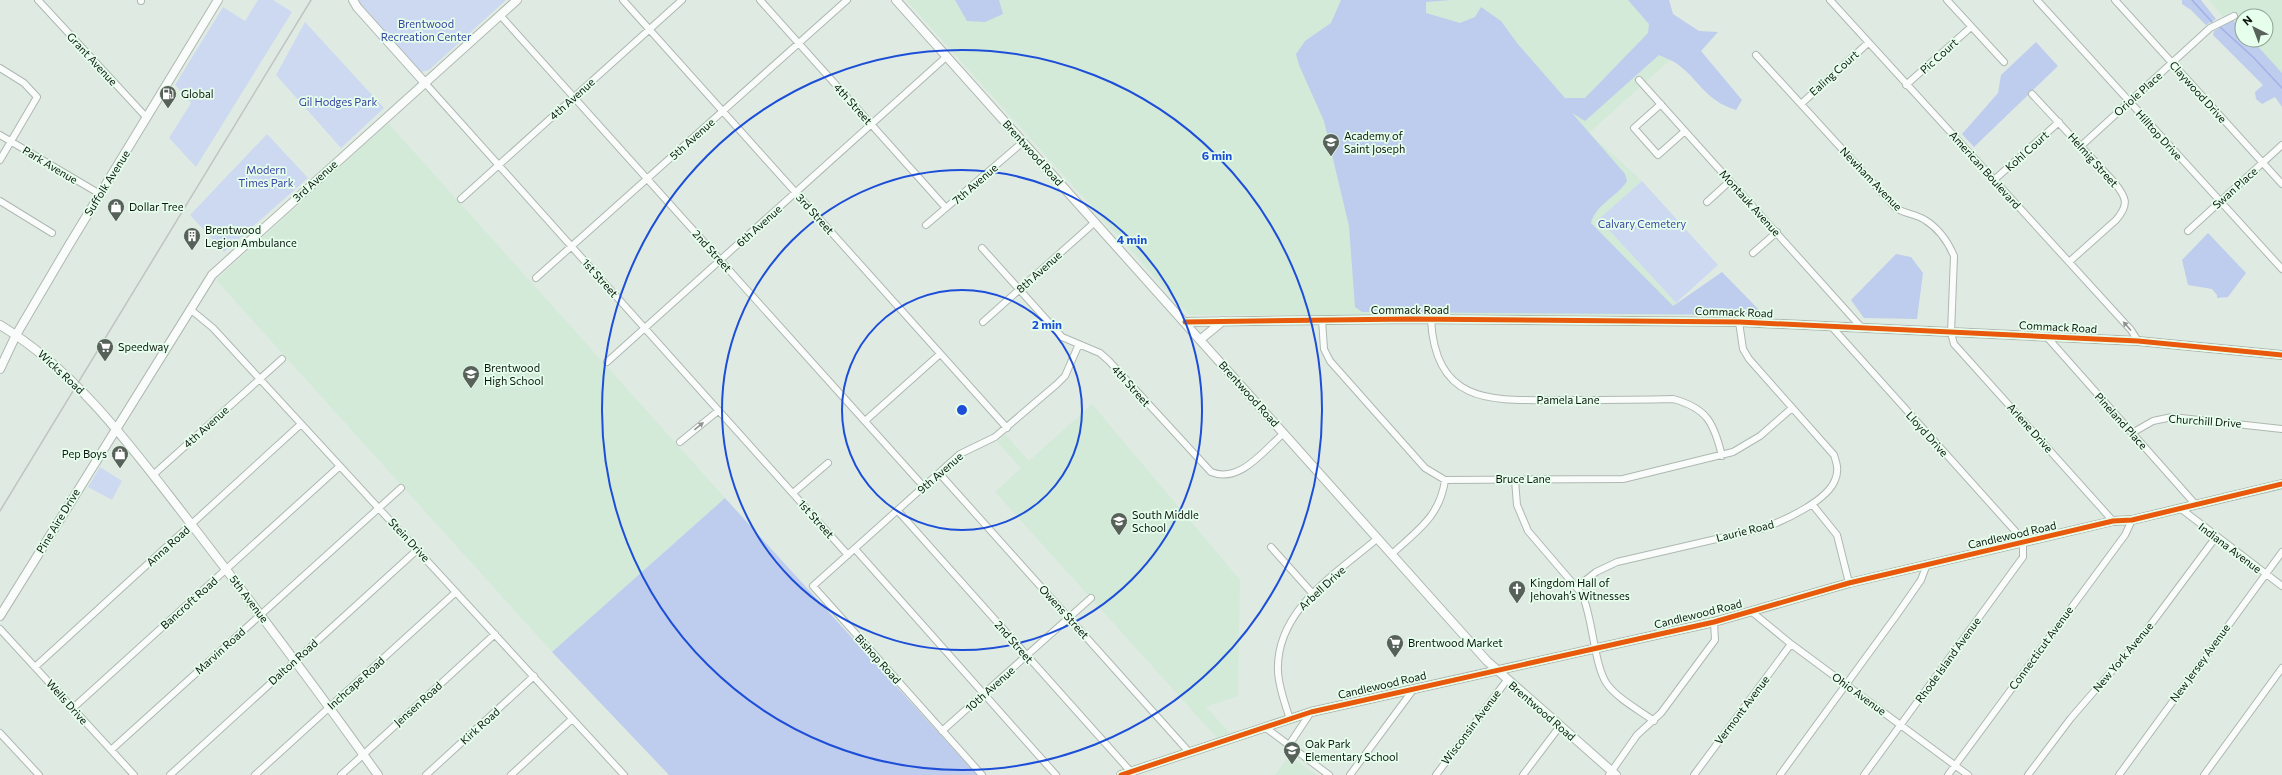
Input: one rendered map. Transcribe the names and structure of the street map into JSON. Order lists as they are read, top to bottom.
{
  "streets": {
    "street": [
      "Pic Court",
      "Grant Avenue",
      "Ealing Court",
      "Claywood Drive",
      "Oriole Place",
      "4th Avenue",
      "4th Street",
      "Hilltop Drive",
      "5th Avenue",
      "Kohl Court",
      "Brentwood Road",
      "Helmig Street",
      "Park Avenue",
      "American Boulevard",
      "Newham Avenue",
      "3rd Avenue",
      "Suffolk Avenue",
      "7th Avenue",
      "Swan Place",
      "Montauk Avenue",
      "3rd Street",
      "6th Avenue",
      "2nd Street",
      "8th Avenue",
      "1st Street",
      "Commack Road",
      "Wicks Road",
      "Pamela Lane",
      "Pineland Place",
      "Churchill Drive",
      "Arlene Drive",
      "Lloyd Drive",
      "9th Avenue",
      "Bruce Lane",
      "Pine Aire Drive",
      "Laurie Road",
      "Candlewood Road",
      "Stein Drive",
      "Anna Road",
      "Indiana Avenue",
      "Arbell Drive",
      "Bancroft Road",
      "Owens Street",
      "Connecticut Avenue",
      "Marvin Road",
      "New York Avenue",
      "Bishop Road",
      "Rhode Island Avenue",
      "Dalton Road",
      "New Jersey Avenue",
      "Inchcape Road",
      "10th Avenue",
      "Ohio Avenue",
      "Wells Drive",
      "Jensen Road",
      "Vermont Avenue",
      "Kirk Road",
      "Wisconsin Avenue"
    ]
  },
  "crossings": [
    ["Pic Court", "American Boulevard"],
    ["Grant Avenue", "Suffolk Avenue"],
    ["Ealing Court", "American Boulevard"],
    ["Ealing Court", "Newham Avenue"],
    ["Claywood Drive", "Oriole Place"],
    ["Claywood Drive", "Swan Place"],
    ["Oriole Place", "Hilltop Drive"],
    ["Oriole Place", "Helmig Street"],
    ["4th Avenue", "5th Avenue"],
    ["4th Avenue", "3rd Street"],
    ["4th Avenue", "2nd Street"],
    ["4th Avenue", "1st Street"],
    ["4th Avenue", "Stein Drive"],
    ["4th Street", "5th Avenue"],
    ["4th Street", "Brentwood Road"],
    ["4th Street", "7th Avenue"],
    ["4th Street", "6th Avenue"],
    ["4th Street", "8th Avenue"],
    ["4th Street", "9th Avenue"],
    ["Hilltop Drive", "Swan Place"],
    ["5th Avenue", "3rd Avenue"],
    ["5th Avenue", "3rd Street"],
    ["5th Avenue", "2nd Street"],
    ["5th Avenue", "1st Street"],
    ["5th Avenue", "Wicks Road"],
    ["5th Avenue", "Pine Aire Drive"],
    ["5th Avenue", "Anna Road"],
    ["5th Avenue", "Bancroft Road"],
    ["5th Avenue", "Marvin Road"],
    ["5th Avenue", "Dalton Road"],
    ["5th Avenue", "Inchcape Road"],
    ["5th Avenue", "Jensen Road"],
    ["Kohl Court", "Helmig Street"],
    ["Kohl Court", "American Boulevard"],
    ["Brentwood Road", "7th Avenue"],
    ["Brentwood Road", "6th Avenue"],
    ["Brentwood Road", "8th Avenue"],
    ["Brentwood Road", "Commack Road"],
    ["Brentwood Road", "Candlewood Road"],
    ["Brentwood Road", "Arbell Drive"],
    ["Brentwood Road", "Wisconsin Avenue"],
    ["Helmig Street", "American Boulevard"],
    ["Park Avenue", "Suffolk Avenue"],
    ["American Boulevard", "Commack Road"],
    ["Newham Avenue", "Commack Road"],
    ["Newham Avenue", "Arlene Drive"],
    ["3rd Avenue", "2nd Street"],
    ["3rd Avenue", "1st Street"],
    ["3rd Avenue", "Wicks Road"],
    ["3rd Avenue", "Pine Aire Drive"],
    ["3rd Avenue", "Stein Drive"],
    ["Suffolk Avenue", "Wicks Road"],
    ["Montauk Avenue", "Commack Road"],
    ["3rd Street", "6th Avenue"],
    ["3rd Street", "9th Avenue"],
    ["6th Avenue", "2nd Street"],
    ["6th Avenue", "1st Street"],
    ["2nd Street", "9th Avenue"],
    ["2nd Street", "Candlewood Road"],
    ["2nd Street", "10th Avenue"],
    ["1st Street", "9th Avenue"],
    ["Commack Road", "Pamela Lane"],
    ["Commack Road", "Pineland Place"],
    ["Commack Road", "Arlene Drive"],
    ["Commack Road", "Lloyd Drive"],
    ["Commack Road", "Laurie Road"],
    ["Wicks Road", "Pine Aire Drive"],
    ["Pamela Lane", "Bruce Lane"],
    ["Pineland Place", "Churchill Drive"],
    ["Pineland Place", "Candlewood Road"],
    ["Arlene Drive", "Candlewood Road"],
    ["Lloyd Drive", "Candlewood Road"],
    ["Lloyd Drive", "Rhode Island Avenue"],
    ["9th Avenue", "Owens Street"],
    ["9th Avenue", "Bishop Road"],
    ["Bruce Lane", "Laurie Road"],
    ["Candlewood Road", "Indiana Avenue"],
    ["Candlewood Road", "Arbell Drive"],
    ["Candlewood Road", "Owens Street"],
    ["Candlewood Road", "Connecticut Avenue"],
    ["Candlewood Road", "Rhode Island Avenue"],
    ["Candlewood Road", "Ohio Avenue"],
    ["Stein Drive", "Anna Road"],
    ["Stein Drive", "Bancroft Road"],
    ["Stein Drive", "Marvin Road"],
    ["Stein Drive", "Dalton Road"],
    ["Stein Drive", "Inchcape Road"],
    ["Stein Drive", "Jensen Road"],
    ["Stein Drive", "Kirk Road"],
    ["Anna Road", "Wells Drive"],
    ["Indiana Avenue", "New York Avenue"],
    ["Indiana Avenue", "New Jersey Avenue"],
    ["Bancroft Road", "Wells Drive"],
    ["Owens Street", "10th Avenue"],
    ["Connecticut Avenue", "Ohio Avenue"],
    ["Marvin Road", "Wells Drive"],
    ["Bishop Road", "10th Avenue"],
    ["Rhode Island Avenue", "Ohio Avenue"],
    ["Ohio Avenue", "Vermont Avenue"]
  ],
  "parks": [
    "Brentwood Recreation Center",
    "Gil Hodges Park",
    "Modern Times Park",
    "Calvary Cemetery"
  ],
  "places": {
    "fuel station": ["Global"],
    "school or university": [
      "Academy of Saint Joseph",
      "Brentwood High School",
      "South Middle School",
      "Oak Park Elementary School"
    ],
    "shop": ["Dollar Tree", "Pep Boys"],
    "building": ["Brentwood Legion Ambulance"],
    "supermarket": ["Speedway", "Brentwood Market"],
    "church": ["Kingdom Hall of Jehovah’s Witnesses"]
  },
  "north": "top left",
  "rings": ["6 min", "4 min", "2 min"]
}
